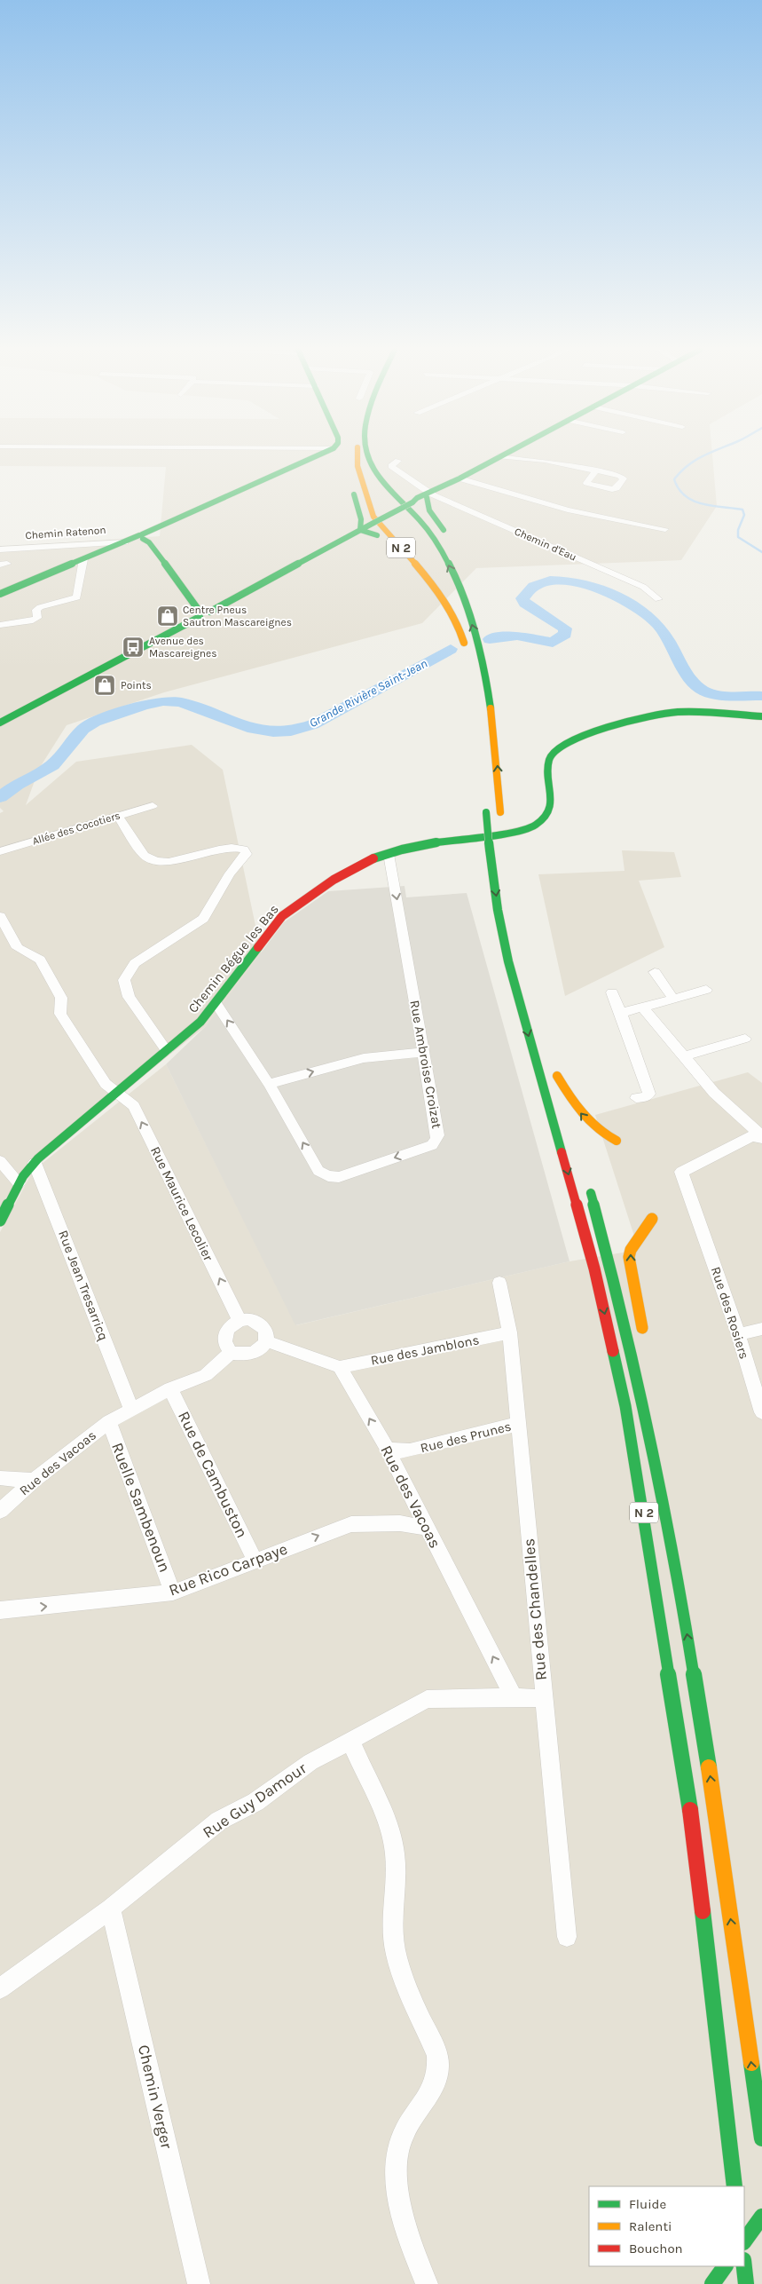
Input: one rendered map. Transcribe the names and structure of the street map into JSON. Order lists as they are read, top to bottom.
{
  "streets": {
    "main road": ["N 2", "Chemin Bégue les Bas"],
    "street": [
      "Chemin Ratenon",
      "Chemin d'Eau",
      "Allée des Cocotiers",
      "Rue Ambroise Croizat",
      "Rue Maurice Lecolier",
      "Rue Jean Tresarricq",
      "Rue des Rosiers",
      "Rue des Jamblons",
      "Rue des Prunes",
      "Rue des Vacoas",
      "Rue de Cambuston",
      "Ruelle Sambenoun",
      "Rue Rico Carpaye",
      "Rue des Chandelles",
      "Rue Guy Damour",
      "Chemin Verger"
    ]
  },
  "crossings": [
    ["Chemin Bégue les Bas", "Rue Ambroise Croizat"],
    ["Chemin Bégue les Bas", "Rue Maurice Lecolier"],
    ["Chemin Bégue les Bas", "Rue Jean Tresarricq"],
    ["Rue Maurice Lecolier", "Rue des Vacoas"],
    ["Rue Jean Tresarricq", "Rue des Vacoas"],
    ["Rue des Jamblons", "Rue des Vacoas"],
    ["Rue des Jamblons", "Rue des Chandelles"],
    ["Rue des Prunes", "Rue des Vacoas"],
    ["Rue des Prunes", "Rue des Chandelles"],
    ["Rue des Vacoas", "Rue de Cambuston"],
    ["Rue des Vacoas", "Ruelle Sambenoun"],
    ["Rue des Vacoas", "Rue Rico Carpaye"],
    ["Rue des Vacoas", "Rue Guy Damour"],
    ["Rue de Cambuston", "Rue Rico Carpaye"],
    ["Ruelle Sambenoun", "Rue Rico Carpaye"],
    ["Rue des Chandelles", "Rue Guy Damour"],
    ["Rue Guy Damour", "Chemin Verger"]
  ],
  "one_way": ["Rue Maurice Lecolier", "Rue des Vacoas", "Rue Rico Carpaye"],
  "water": ["Grande Rivière Saint-Jean"],
  "places": {
    "shop": ["Centre Pneus Sautron Mascareignes", "Points"],
    "bus stop": ["Avenue des Mascareignes"]
  },
  "legend": ["Fluide", "Ralenti", "Bouchon"]
}
